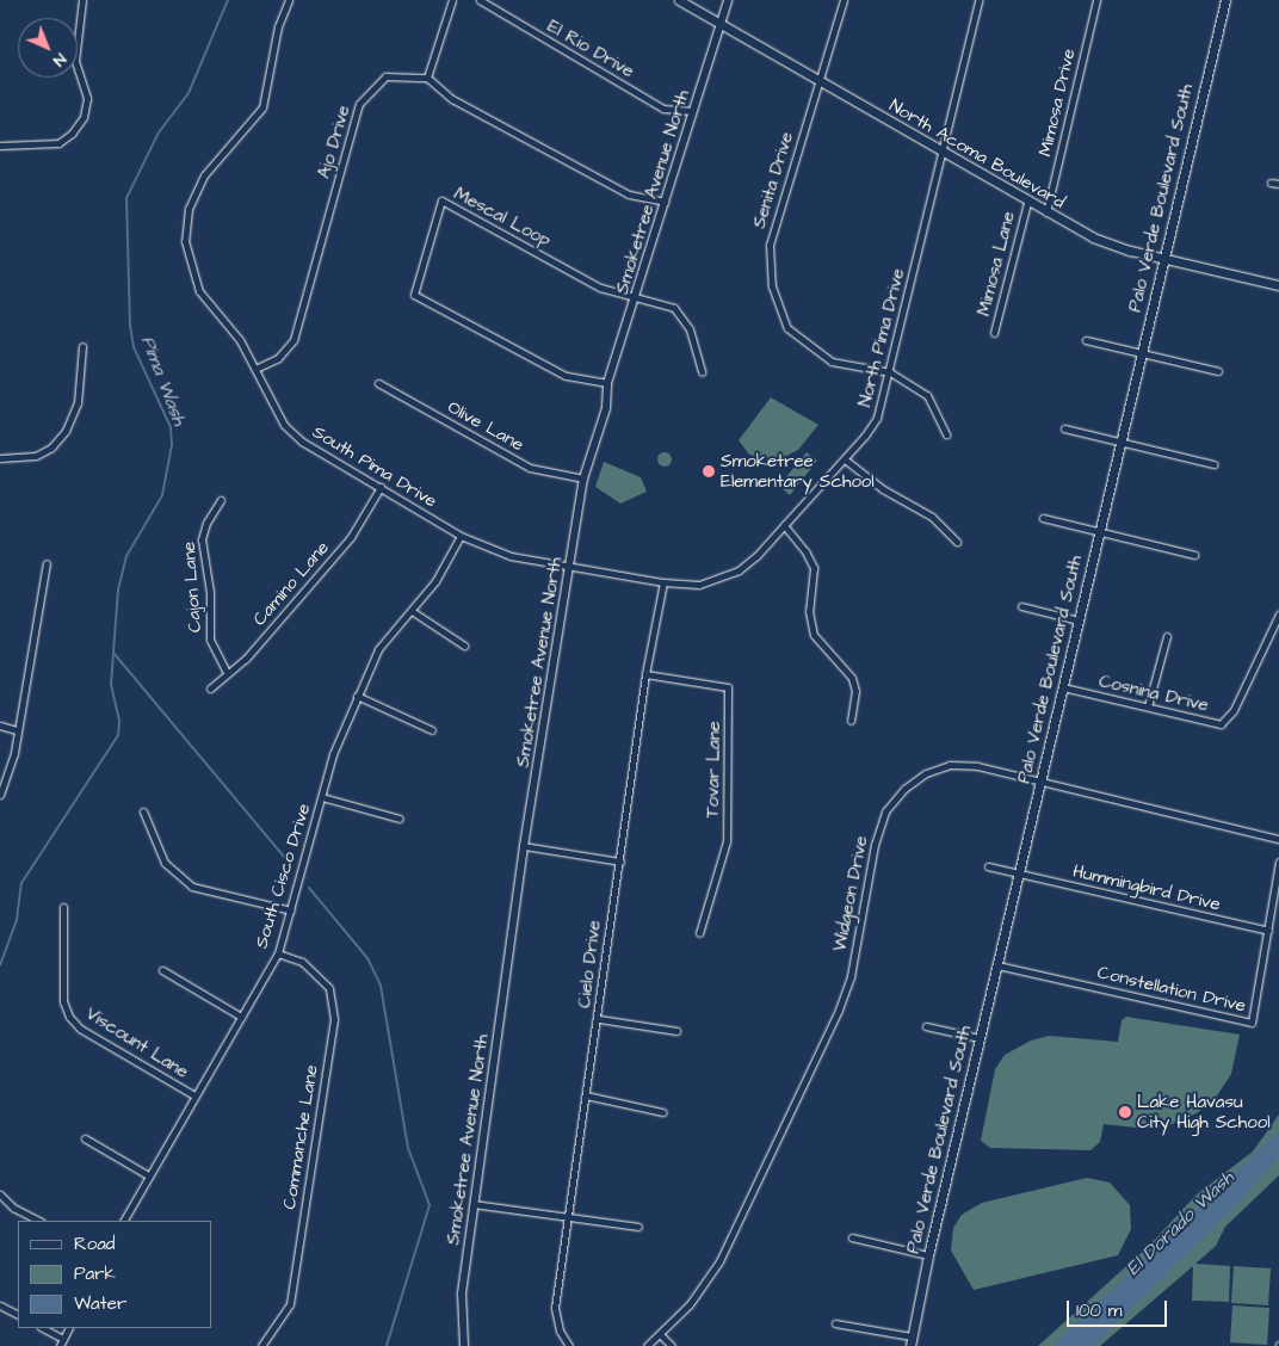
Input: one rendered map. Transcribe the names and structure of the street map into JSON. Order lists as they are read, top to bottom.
{
  "streets": {
    "main road": ["North Acoma Boulevard", "Palo Verde Boulevard South"],
    "street": [
      "El Rio Drive",
      "Mimosa Drive",
      "Ajo Drive",
      "Senita Drive",
      "Smoketree Avenue North",
      "Mescal Loop",
      "Mimosa Lane",
      "North Pima Drive",
      "Olive Lane",
      "South Pima Drive",
      "Camino Lane",
      "Cajon Lane",
      "Cosnina Drive",
      "Tovar Lane",
      "South Cisco Drive",
      "Hummingbird Drive",
      "Widgeon Drive",
      "Cielo Drive",
      "Constellation Drive",
      "Viscount Lane",
      "Commanche Lane"
    ]
  },
  "crossings": [
    ["El Rio Drive", "Smoketree Avenue North"],
    ["Mimosa Drive", "North Acoma Boulevard"],
    ["Ajo Drive", "South Pima Drive"],
    ["North Acoma Boulevard", "Senita Drive"],
    ["North Acoma Boulevard", "Smoketree Avenue North"],
    ["North Acoma Boulevard", "Palo Verde Boulevard South"],
    ["North Acoma Boulevard", "Mimosa Lane"],
    ["North Acoma Boulevard", "North Pima Drive"],
    ["Senita Drive", "North Pima Drive"],
    ["Smoketree Avenue North", "Mescal Loop"],
    ["Smoketree Avenue North", "North Pima Drive"],
    ["Smoketree Avenue North", "Olive Lane"],
    ["Smoketree Avenue North", "South Pima Drive"],
    ["Palo Verde Boulevard South", "Cosnina Drive"],
    ["Palo Verde Boulevard South", "Hummingbird Drive"],
    ["Palo Verde Boulevard South", "Widgeon Drive"],
    ["Palo Verde Boulevard South", "Constellation Drive"],
    ["North Pima Drive", "South Pima Drive"],
    ["North Pima Drive", "Cielo Drive"],
    ["South Pima Drive", "Camino Lane"],
    ["South Pima Drive", "South Cisco Drive"],
    ["Camino Lane", "Cajon Lane"],
    ["Tovar Lane", "Cielo Drive"],
    ["South Cisco Drive", "Viscount Lane"],
    ["South Cisco Drive", "Commanche Lane"],
    ["Hummingbird Drive", "Constellation Drive"]
  ],
  "water": ["Pima Wash", "El Dorado Wash"],
  "places": ["Smoketree Elementary School", "Lake Havasu City High School"],
  "legend": ["Road", "Park", "Water"],
  "scale_bar": "100 m",
  "north": "bottom right"
}
